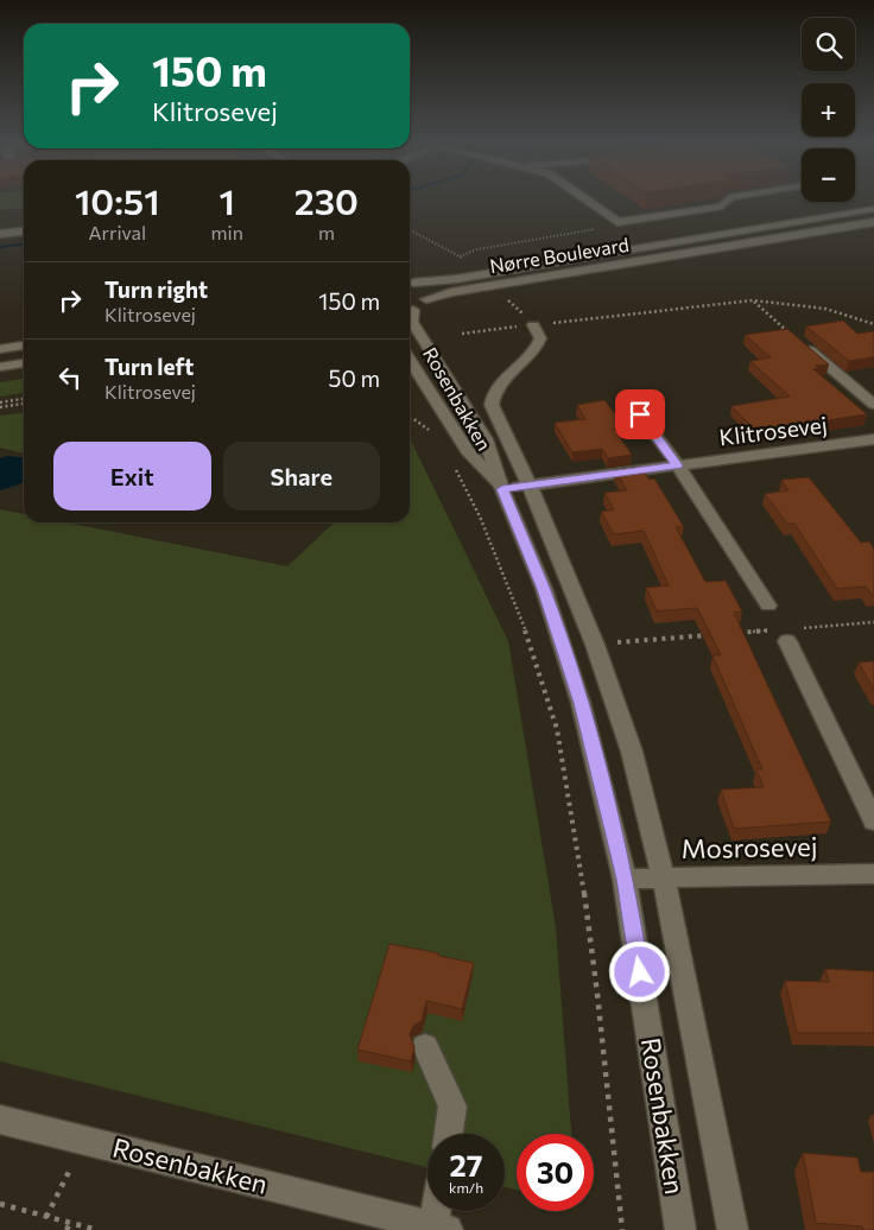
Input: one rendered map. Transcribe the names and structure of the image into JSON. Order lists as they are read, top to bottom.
{
  "streets": {
    "street": [
      "Nørre Boulevard",
      "Rosenbakken",
      "Klitrosevej",
      "Mosrosevej"
    ]
  },
  "crossings": [
    ["Rosenbakken", "Klitrosevej"],
    ["Rosenbakken", "Mosrosevej"]
  ],
  "page": {
    "map_buttons": ["+", "−"],
    "turn": ["150 m", "Klitrosevej"],
    "eta": [
      "10:51",
      "Arrival",
      "1",
      "min",
      "230",
      "m"
    ],
    "list": [
      {
        "name": "Turn right",
        "note": "Klitrosevej",
        "value": "150 m"
      },
      {
        "name": "Turn left",
        "note": "Klitrosevej",
        "value": "50 m"
      }
    ],
    "buttons": ["Exit", "Share"],
    "speed": "27 km/h",
    "limit": "30"
  }
}
